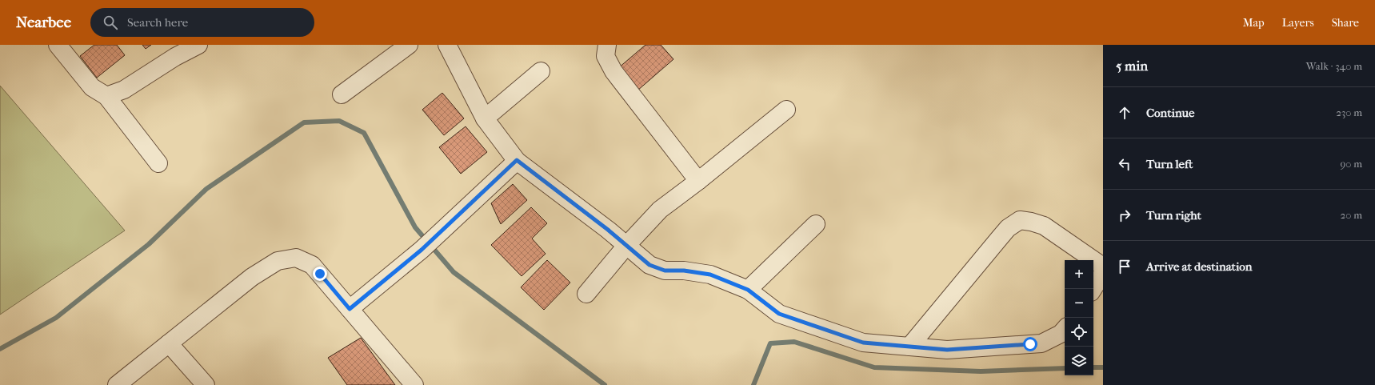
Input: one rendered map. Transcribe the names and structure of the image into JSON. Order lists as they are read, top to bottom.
{
  "page": {
    "header": "Nearbee",
    "search": "Search here",
    "nav": ["Map", "Layers", "Share"],
    "heading": ["5 min", "Walk · 340 m"],
    "list": [
      ["Continue", "230 m"],
      ["Turn left", "90 m"],
      ["Turn right", "20 m"],
      "Arrive at destination"
    ],
    "map_buttons": ["+", "−"]
  }
}
